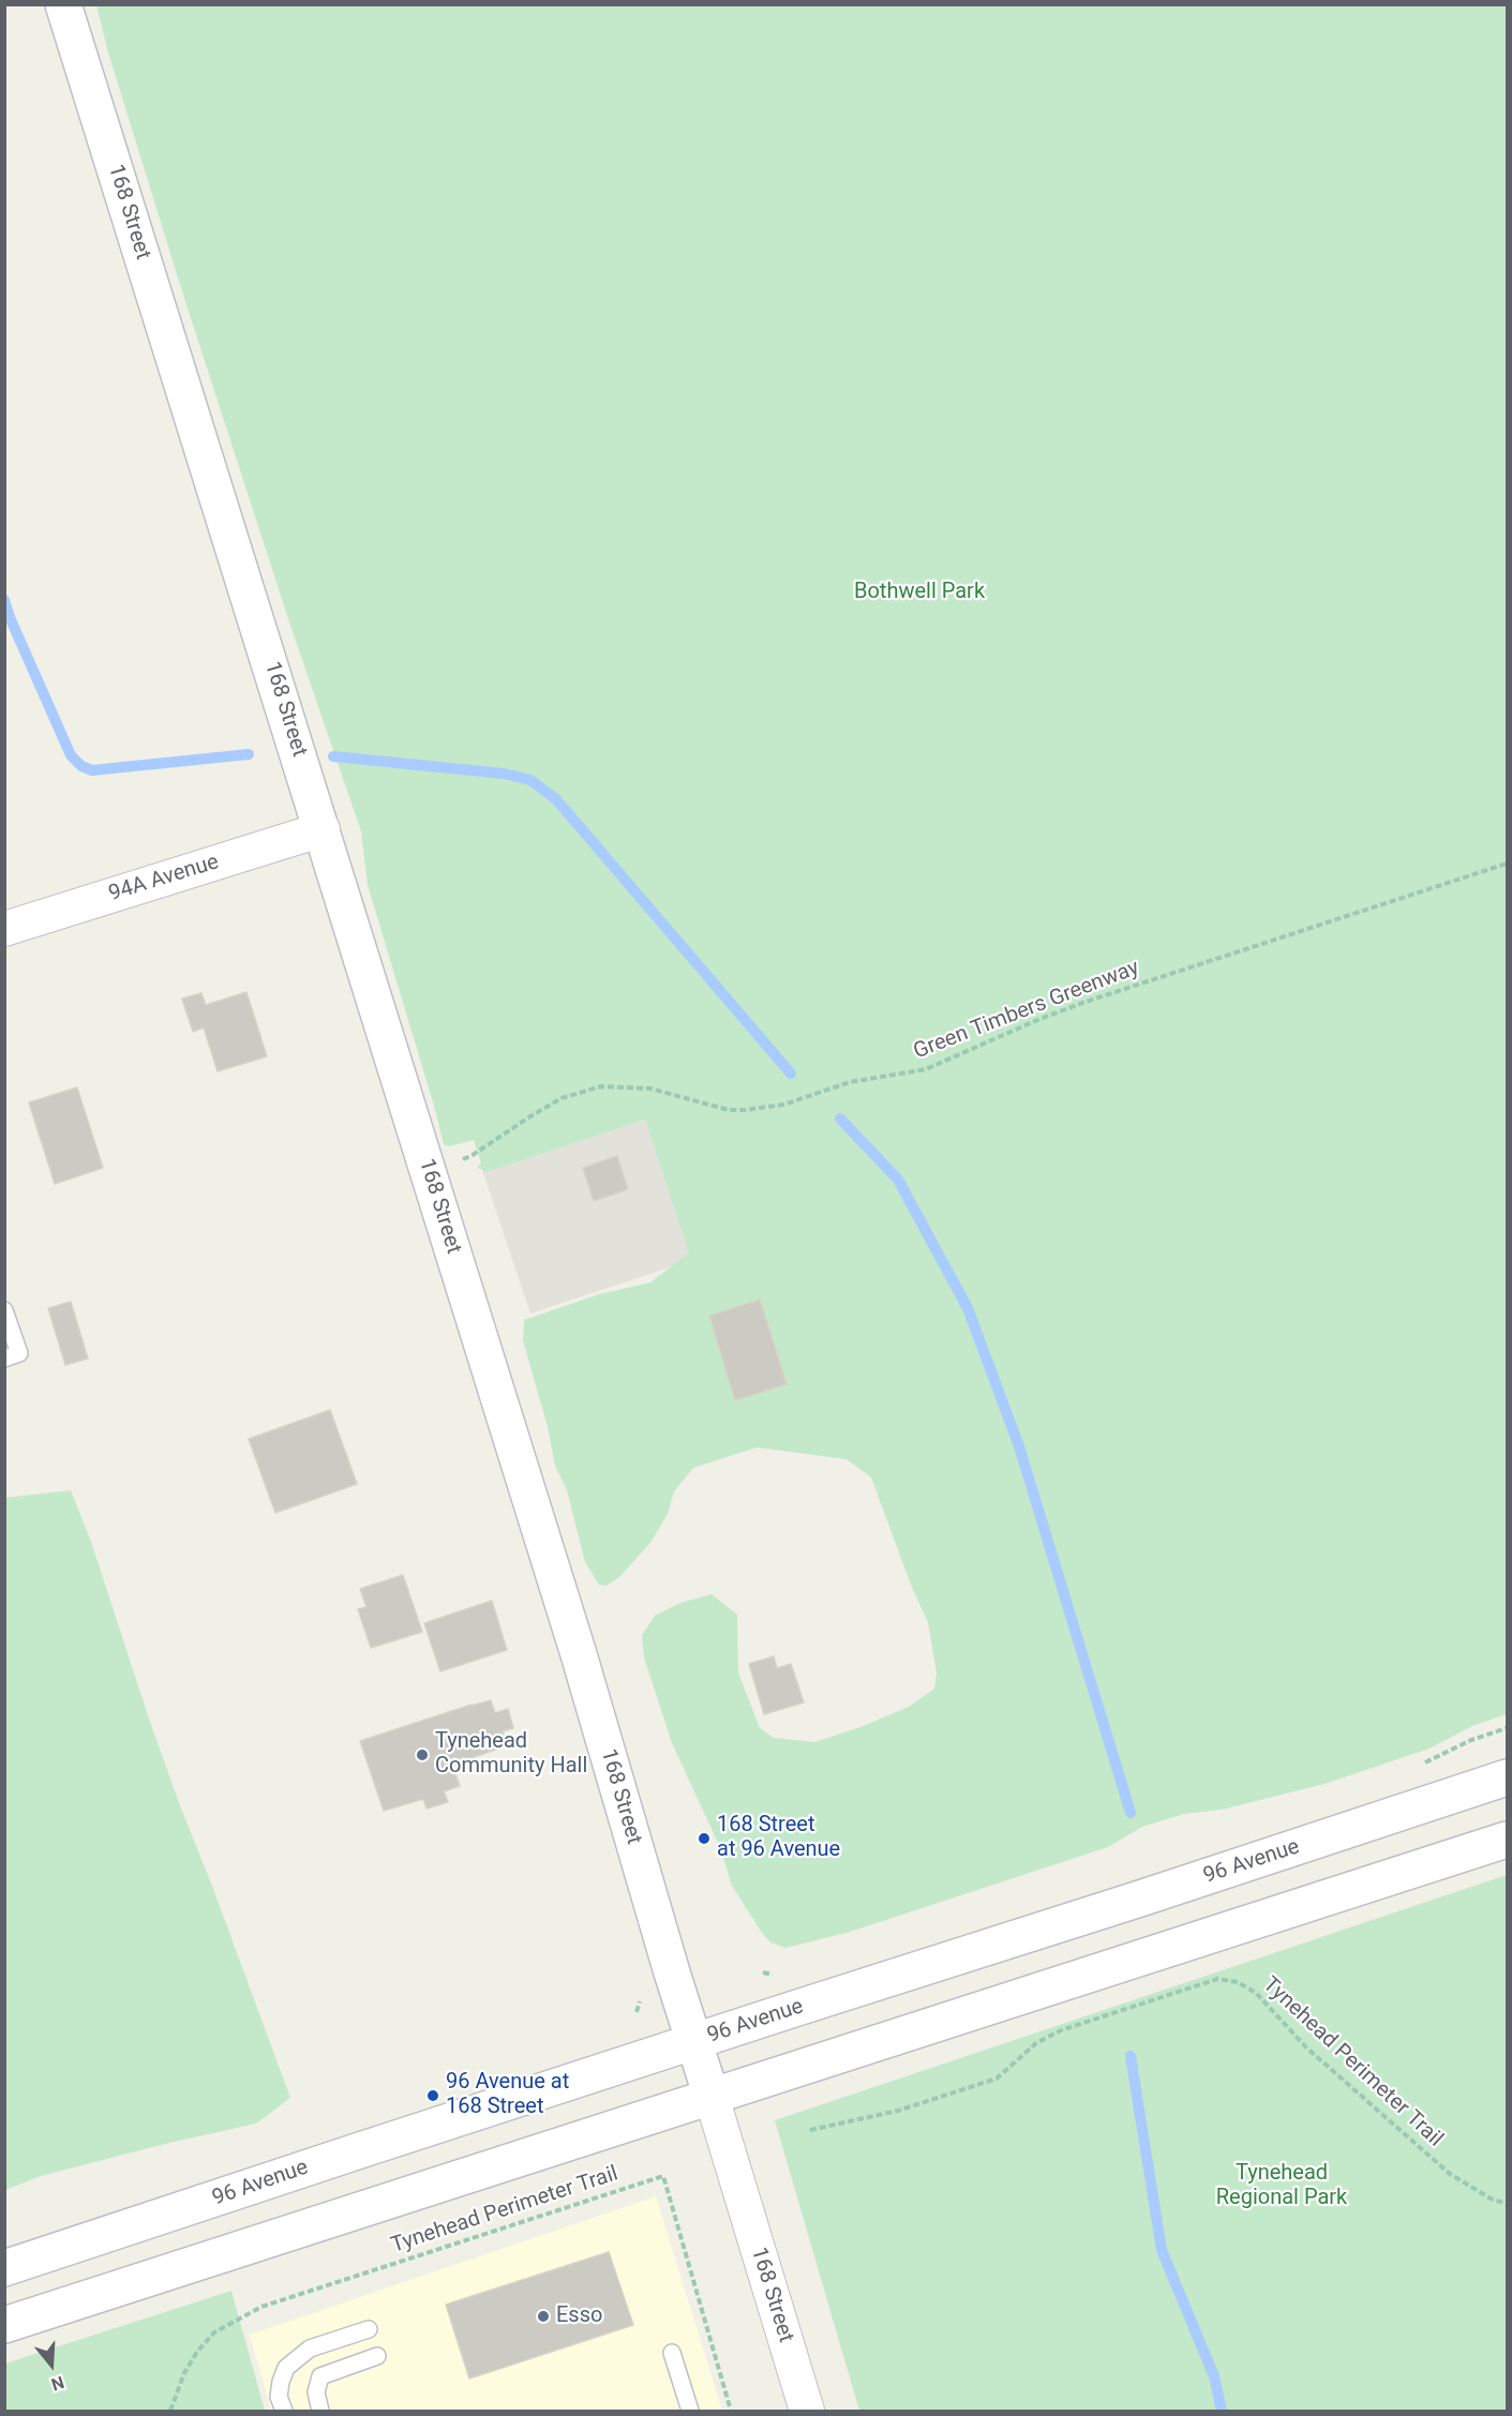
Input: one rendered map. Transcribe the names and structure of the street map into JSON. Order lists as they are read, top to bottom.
{
  "streets": {
    "main road": ["168 Street", "96 Avenue"],
    "street": ["94A Avenue"],
    "path": ["Green Timbers Greenway", "Tynehead Perimeter Trail"]
  },
  "crossings": [
    ["168 Street", "94A Avenue"],
    ["168 Street", "96 Avenue"]
  ],
  "parks": ["Bothwell Park", "Tynehead Regional Park"],
  "places": [
    "Tynehead Community Hall",
    "168 Street at 96 Avenue",
    "96 Avenue at 168 Street",
    "Esso"
  ],
  "north": "bottom"
}
